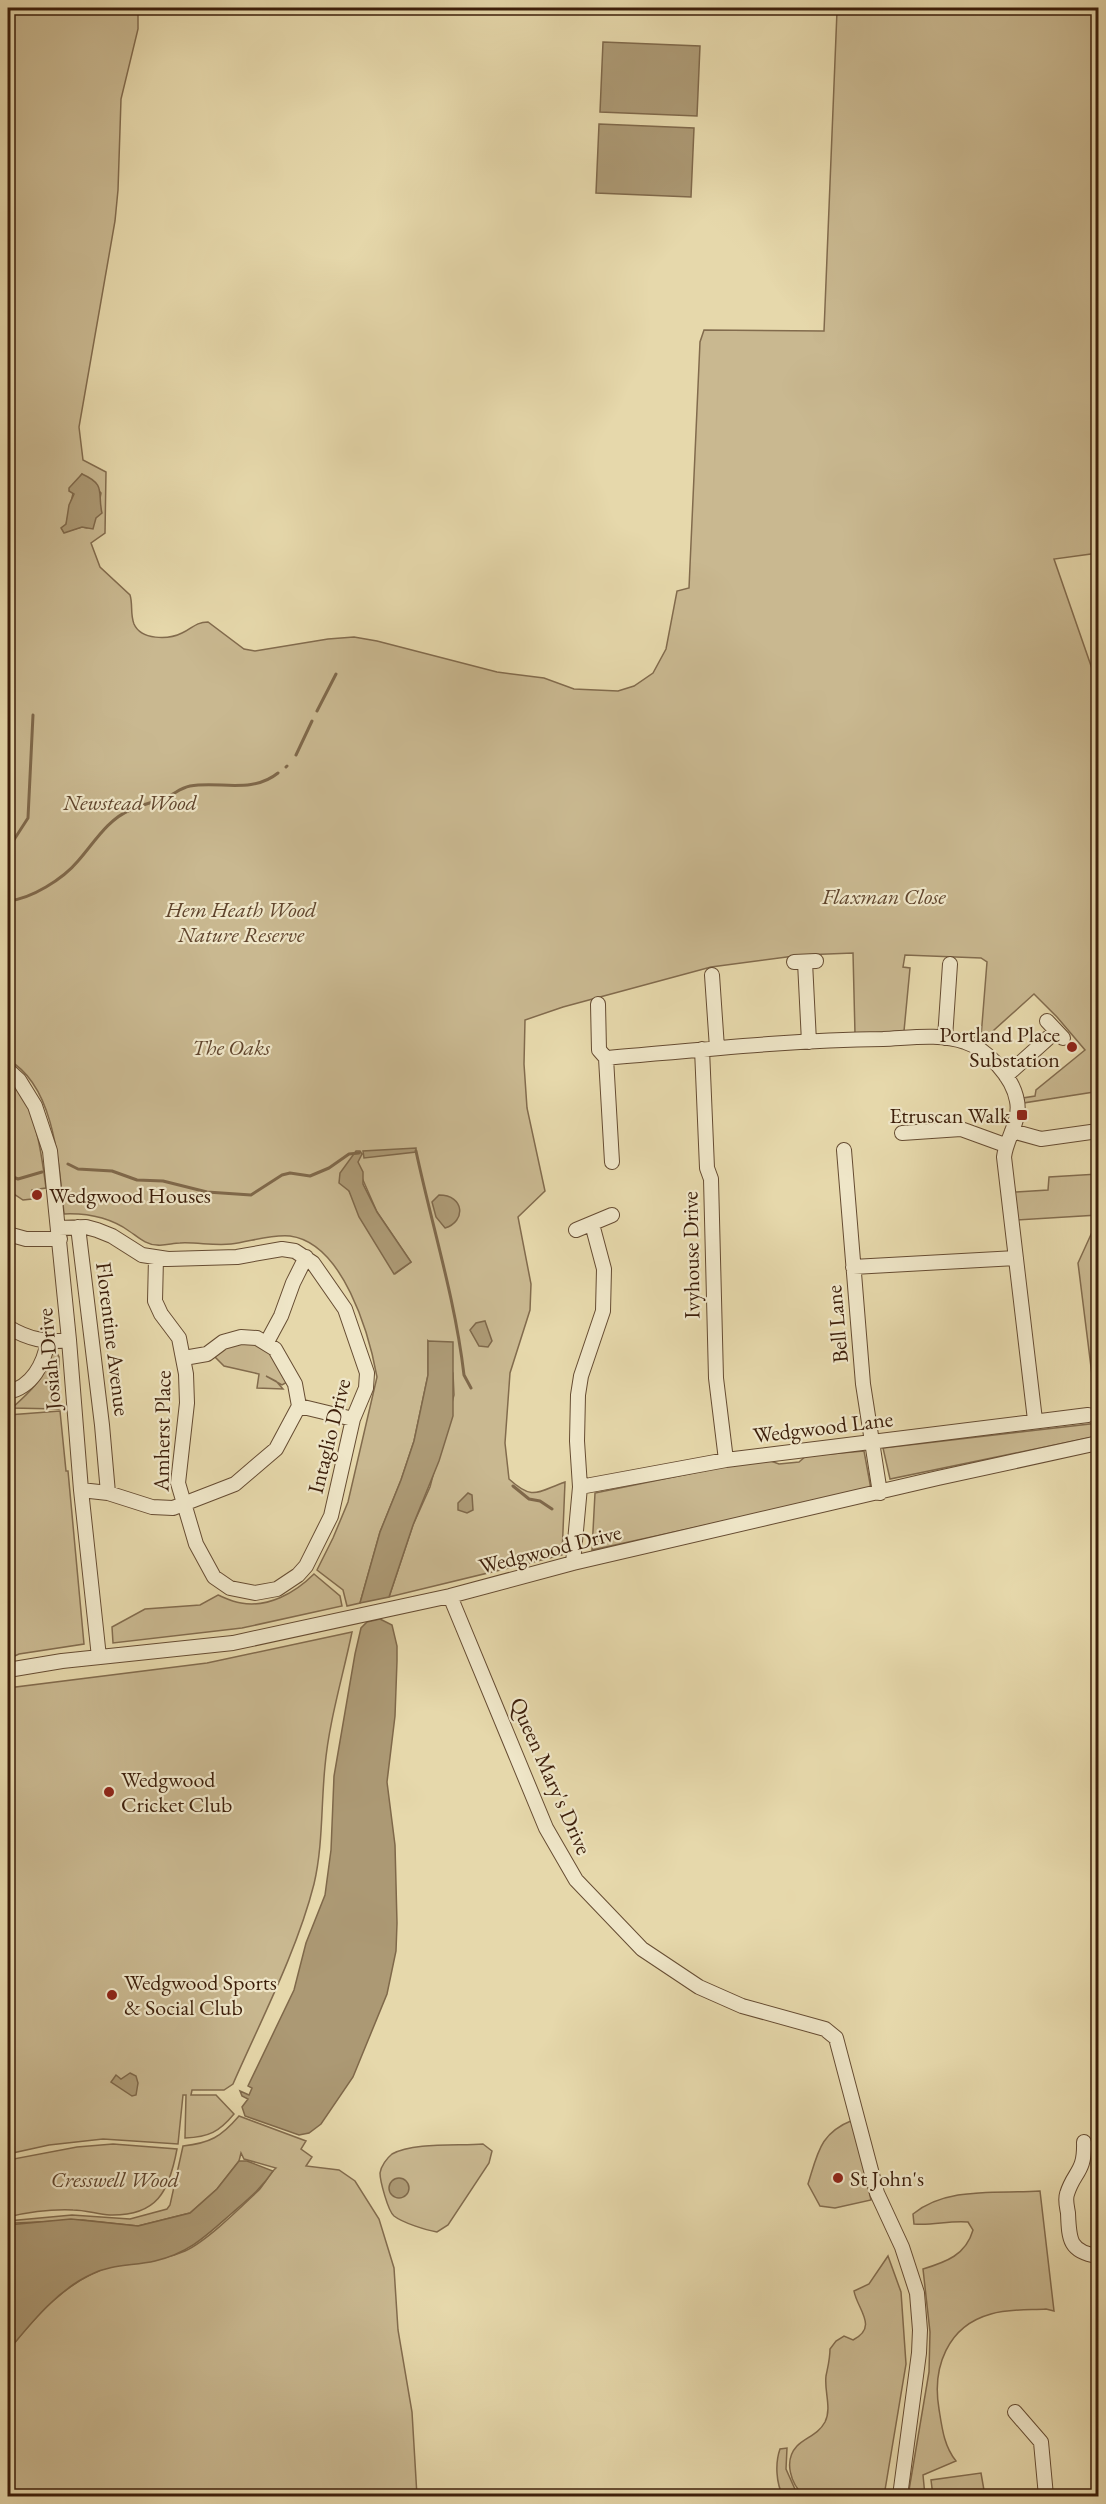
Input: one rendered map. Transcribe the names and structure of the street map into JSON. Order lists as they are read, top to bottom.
{
  "streets": {
    "street": [
      "Ivyhouse Drive",
      "Bell Lane",
      "Florentine Avenue",
      "Josiah Drive",
      "Wedgwood Lane",
      "Amherst Place",
      "Intaglio Drive",
      "Wedgwood Drive",
      "Queen Mary's Drive"
    ]
  },
  "crossings": [
    ["Ivyhouse Drive", "Wedgwood Lane"],
    ["Bell Lane", "Wedgwood Lane"],
    ["Bell Lane", "Wedgwood Drive"],
    ["Josiah Drive", "Wedgwood Drive"],
    ["Amherst Place", "Intaglio Drive"],
    ["Wedgwood Drive", "Queen Mary's Drive"]
  ],
  "parks": [
    "Newstead Wood",
    "Flaxman Close",
    "Hem Heath Wood Nature Reserve",
    "The Oaks",
    "Cresswell Wood"
  ],
  "places": {
    "other": [
      "Portland Place Substation",
      "Wedgwood Houses",
      "Wedgwood Cricket Club",
      "Wedgwood Sports & Social Club",
      "St John's"
    ],
    "transit": ["Etruscan Walk"]
  }
}
